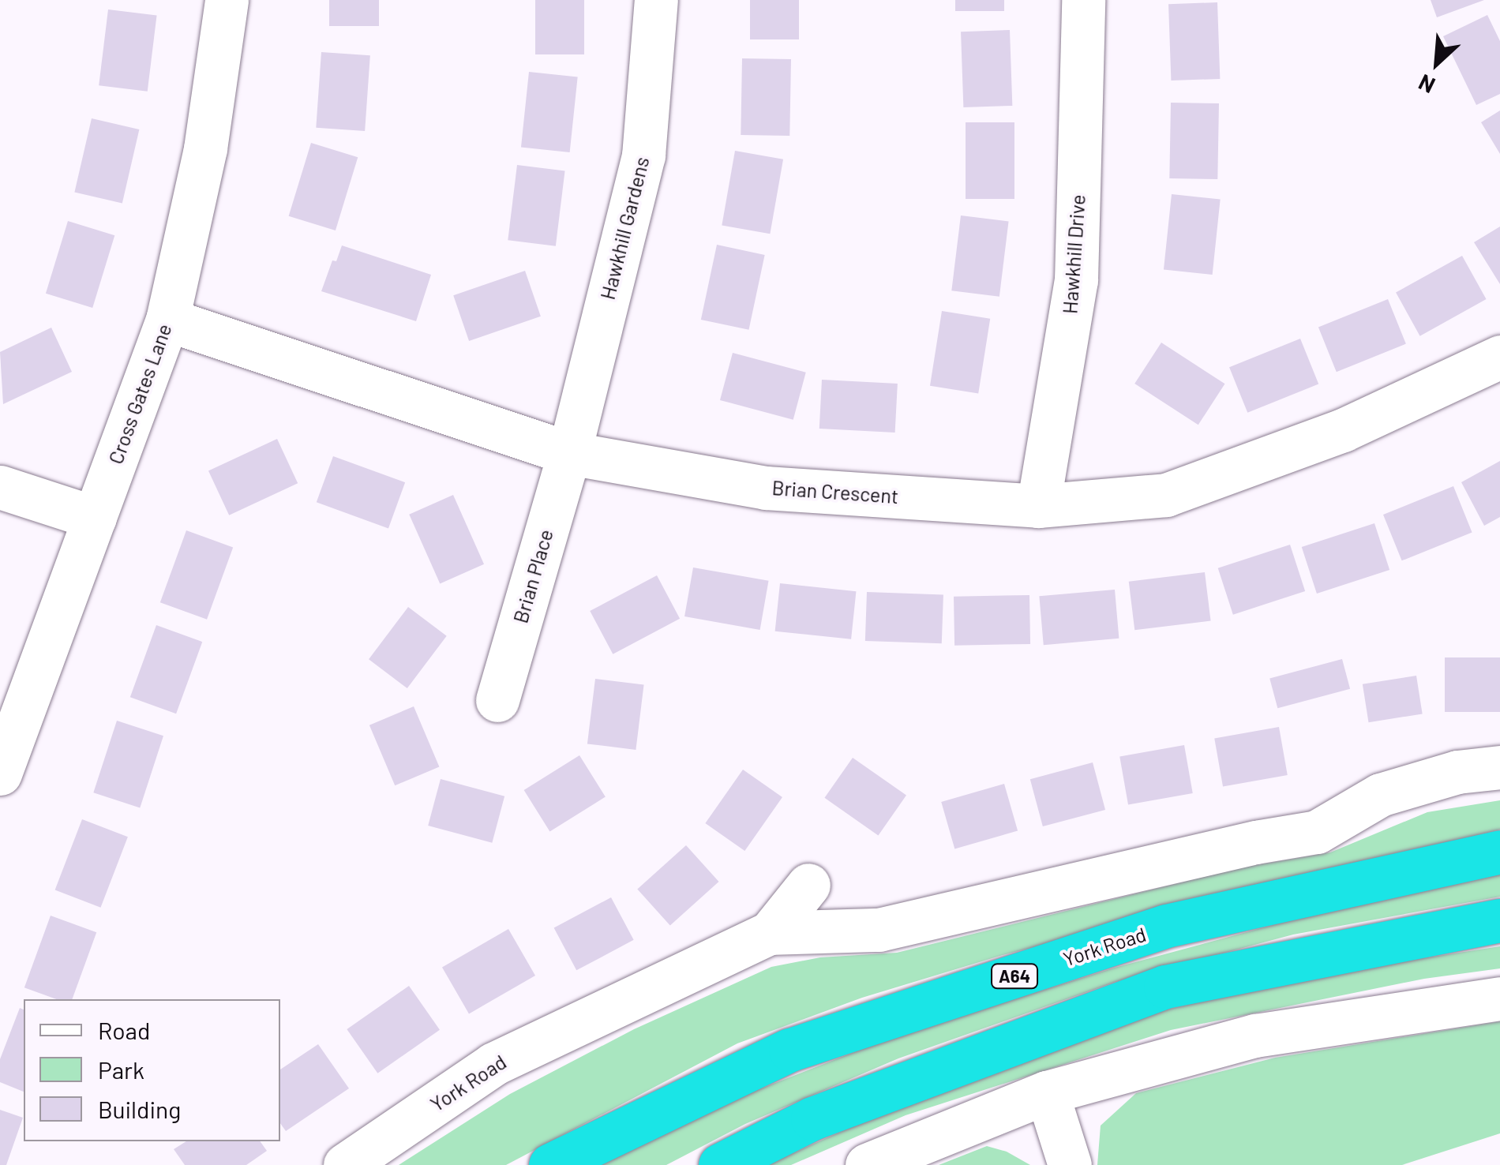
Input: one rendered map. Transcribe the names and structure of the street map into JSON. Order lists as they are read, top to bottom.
{
  "streets": {
    "highway": ["York Road", "A64"],
    "street": [
      "Hawkhill Gardens",
      "Hawkhill Drive",
      "Cross Gates Lane",
      "Brian Crescent",
      "Brian Place"
    ]
  },
  "crossings": [
    ["Hawkhill Gardens", "Brian Crescent"],
    ["Hawkhill Gardens", "Brian Place"],
    ["Hawkhill Drive", "Brian Crescent"],
    ["Cross Gates Lane", "Brian Crescent"],
    ["Brian Crescent", "Brian Place"]
  ],
  "legend": ["Road", "Park", "Building"],
  "north": "bottom left"
}
